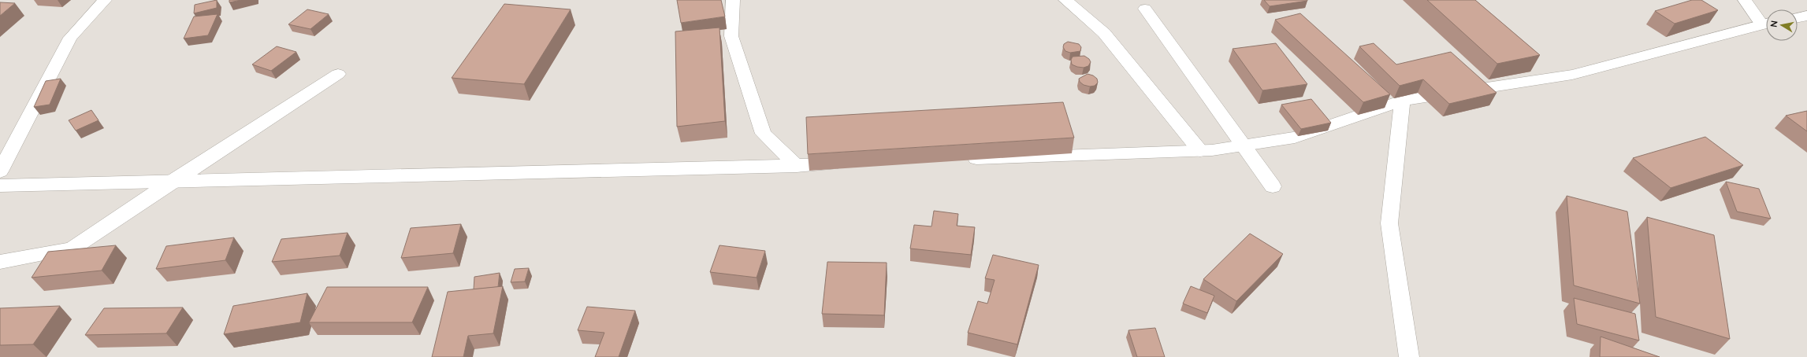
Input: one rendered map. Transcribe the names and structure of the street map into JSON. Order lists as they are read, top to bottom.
{
  "north": "left"
}
